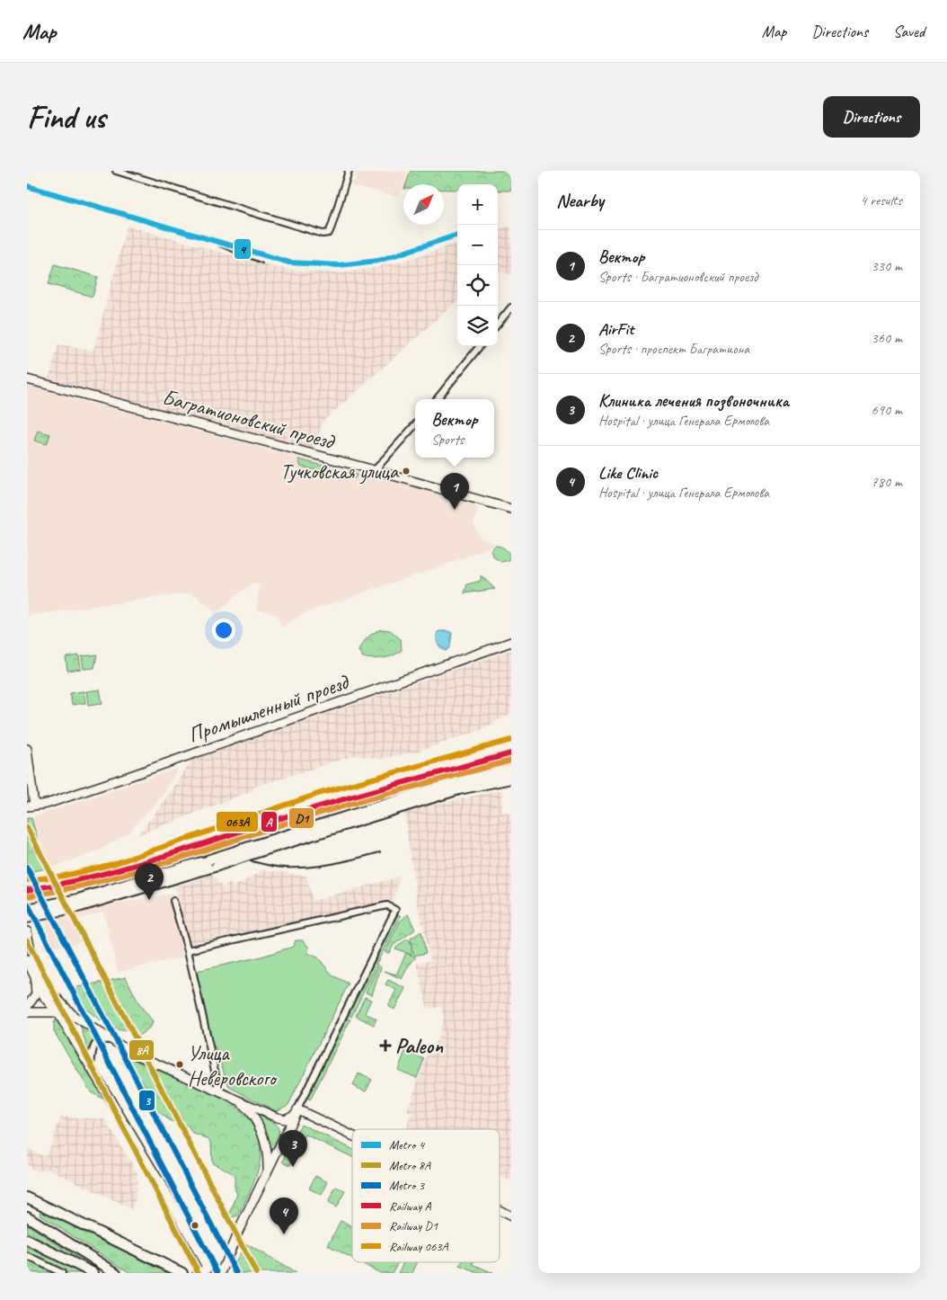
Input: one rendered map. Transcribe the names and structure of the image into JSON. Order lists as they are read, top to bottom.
{
  "streets": {
    "street": ["Багратионовский проезд", "Промышленный проезд"]
  },
  "places": {
    "other": ["Тучковская улица", "Улица Неверовского"],
    "health": ["Paleon"]
  },
  "lines": [
    "metro line 4",
    "rail line 063А",
    "rail line A",
    "rail line D1",
    "metro line 8А",
    "metro line 3"
  ],
  "legend": [
    "Metro 4",
    "Metro 8А",
    "Metro 3",
    "Railway A",
    "Railway D1",
    "Railway 063А"
  ],
  "north": "top right",
  "page": {
    "header": "Map",
    "nav": ["Map", "Directions", "Saved"],
    "buttons": "Directions",
    "title": "Find us",
    "heading": ["Nearby", "4 results"],
    "map_buttons": ["+", "−"],
    "list": [
      {
        "mark": "1",
        "name": "Вектор",
        "note": "Sports · Багратионовский проезд",
        "value": "330 m"
      },
      {
        "mark": "2",
        "name": "AirFit",
        "note": "Sports · проспект Багратиона",
        "value": "360 m"
      },
      {
        "mark": "3",
        "name": "Клиника лечения позвоночника",
        "note": "Hospital · улица Генерала Ермолова",
        "value": "690 m"
      },
      {
        "mark": "4",
        "name": "Like Clinic",
        "note": "Hospital · улица Генерала Ермолова",
        "value": "780 m"
      }
    ],
    "popup": ["Вектор", "Sports"],
    "pins": [
      "1",
      "2",
      "3",
      "4"
    ]
  }
}
